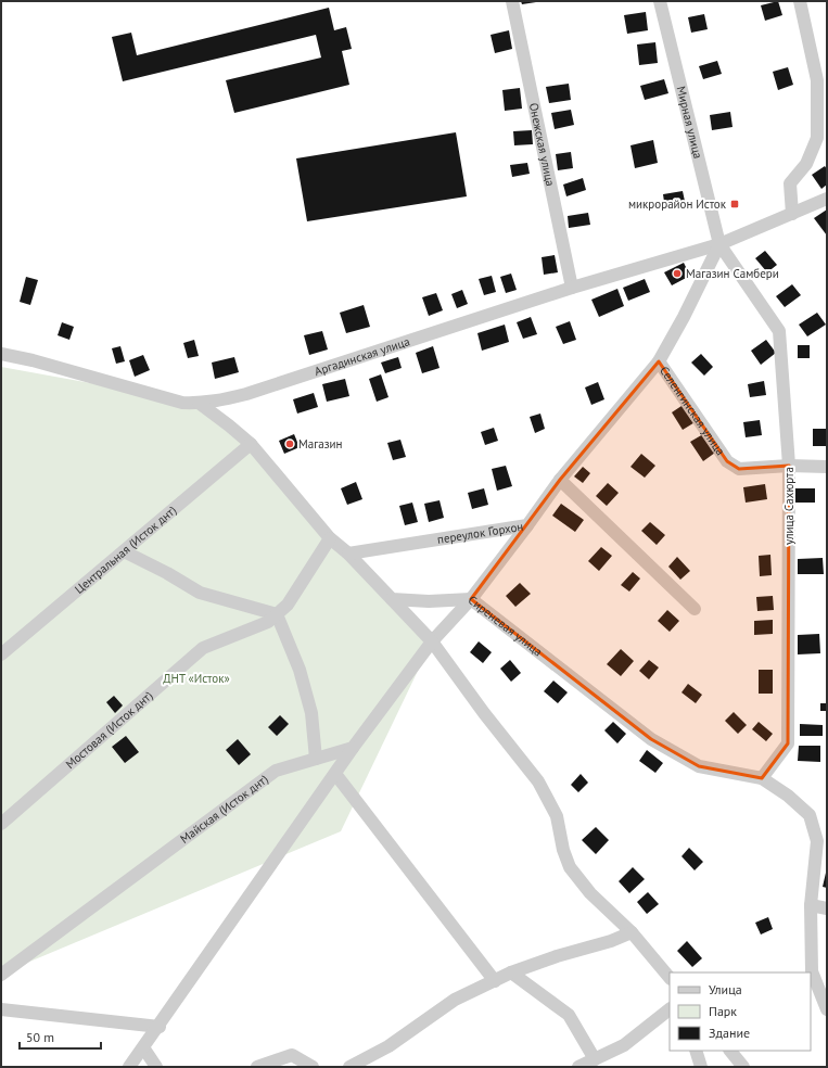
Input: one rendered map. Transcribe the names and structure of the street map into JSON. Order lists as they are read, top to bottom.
{
  "streets": {
    "street": [
      "Мирная улица",
      "Онежская улица",
      "Аргадинская улица",
      "Селенгинская улица",
      "улица Сахюрта",
      "переулок Горхон",
      "Центральная (Исток днт)",
      "Сиреневая улица",
      "Мостовая (Исток днт)",
      "Майская (Исток днт)"
    ]
  },
  "crossings": [
    ["Мирная улица", "Аргадинская улица"],
    ["Мирная улица", "улица Сахюрта"],
    ["Мирная улица", "переулок Горхон"],
    ["Онежская улица", "Аргадинская улица"],
    ["Аргадинская улица", "улица Сахюрта"],
    ["Аргадинская улица", "переулок Горхон"],
    ["Селенгинская улица", "улица Сахюрта"],
    ["Селенгинская улица", "переулок Горхон"],
    ["улица Сахюрта", "переулок Горхон"],
    ["улица Сахюрта", "Сиреневая улица"]
  ],
  "parks": ["ДНТ «Исток»"],
  "places": {
    "transit": ["микрорайон Исток"],
    "other": ["Магазин Самбери", "Магазин"]
  },
  "legend": ["Улица", "Парк", "Здание"],
  "scale_bar": "50 m"
}
